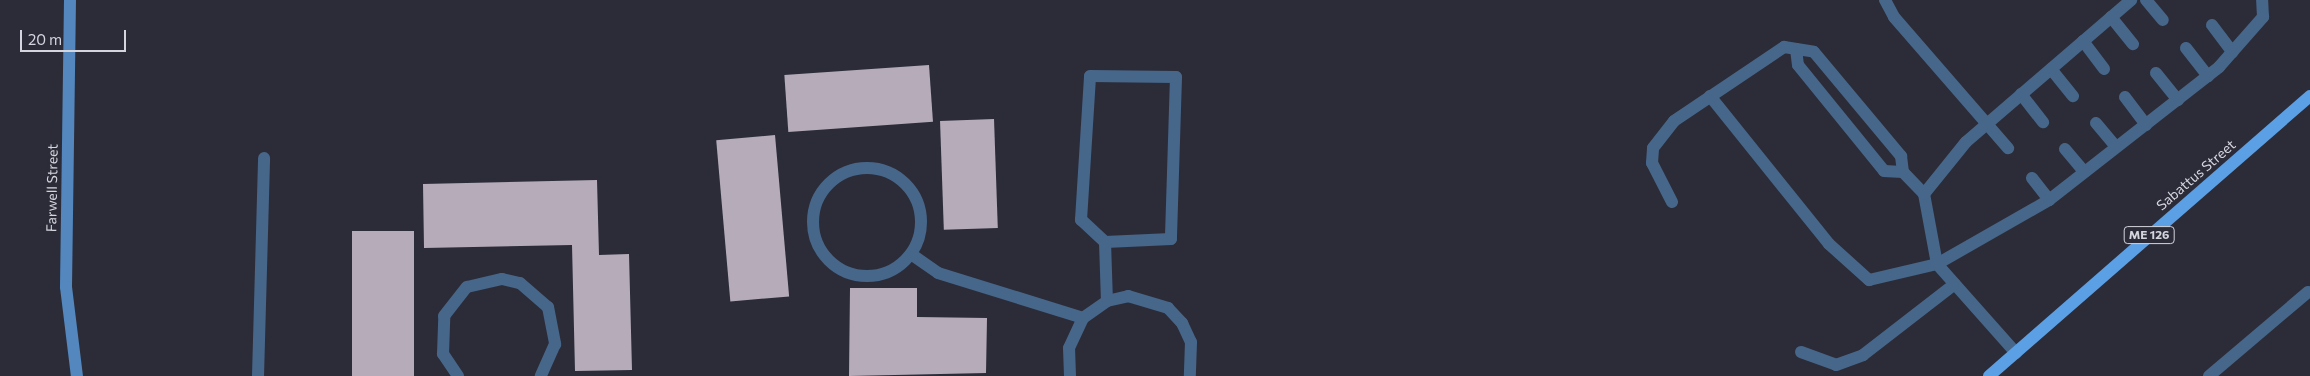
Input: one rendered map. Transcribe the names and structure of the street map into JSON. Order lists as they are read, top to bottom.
{
  "streets": {
    "main road": ["Sabattus Street", "Farwell Street", "ME 126"]
  },
  "scale_bar": "20 m"
}
